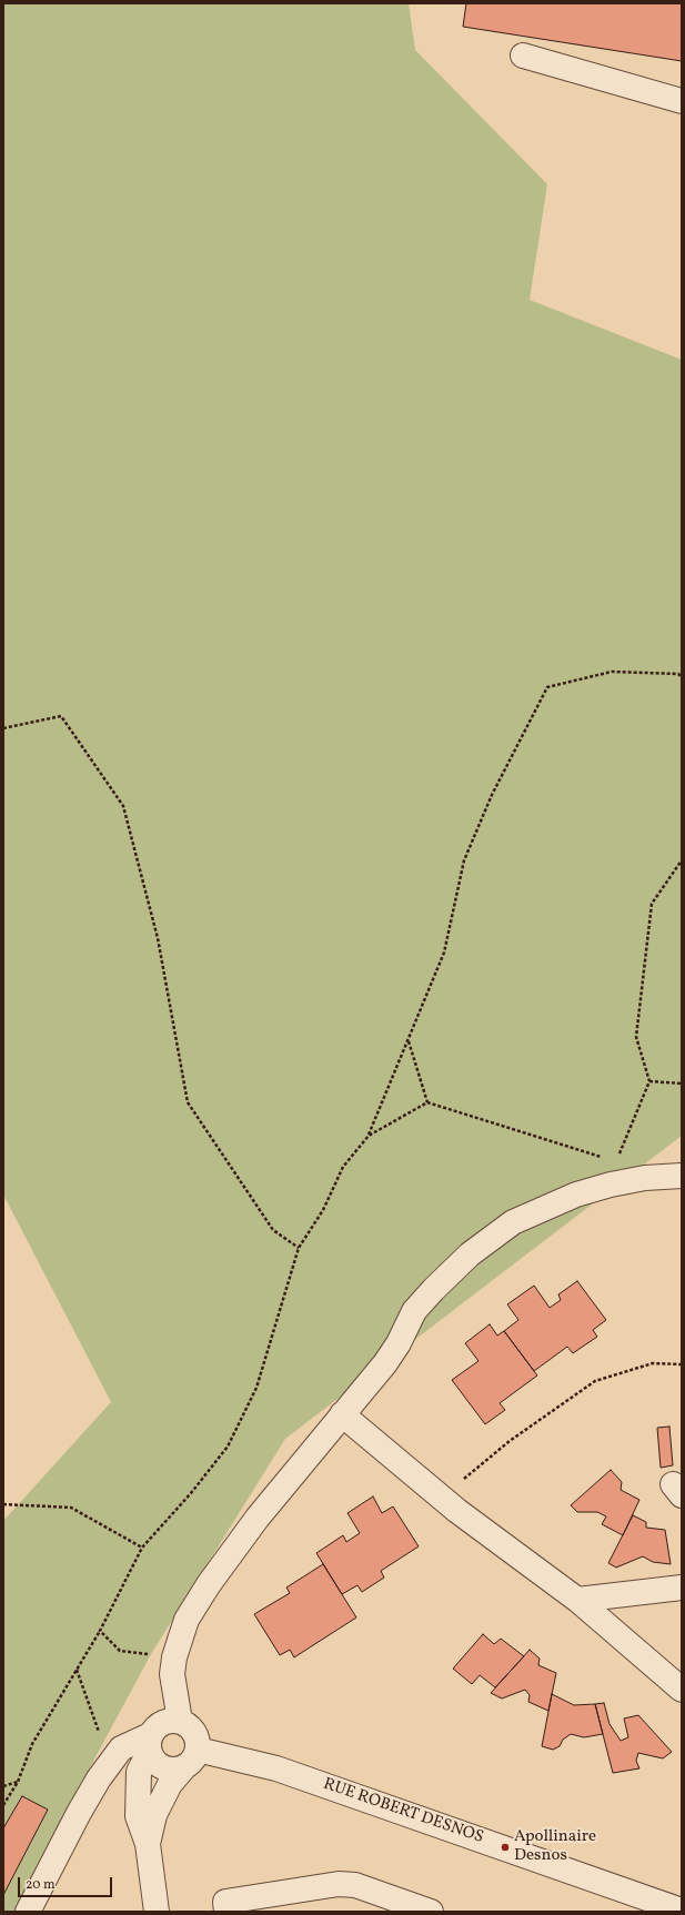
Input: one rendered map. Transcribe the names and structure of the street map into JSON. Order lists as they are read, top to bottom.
{
  "streets": {
    "street": ["RUE ROBERT DESNOS"]
  },
  "places": ["Apollinaire Desnos"],
  "scale_bar": "20 m"
}
